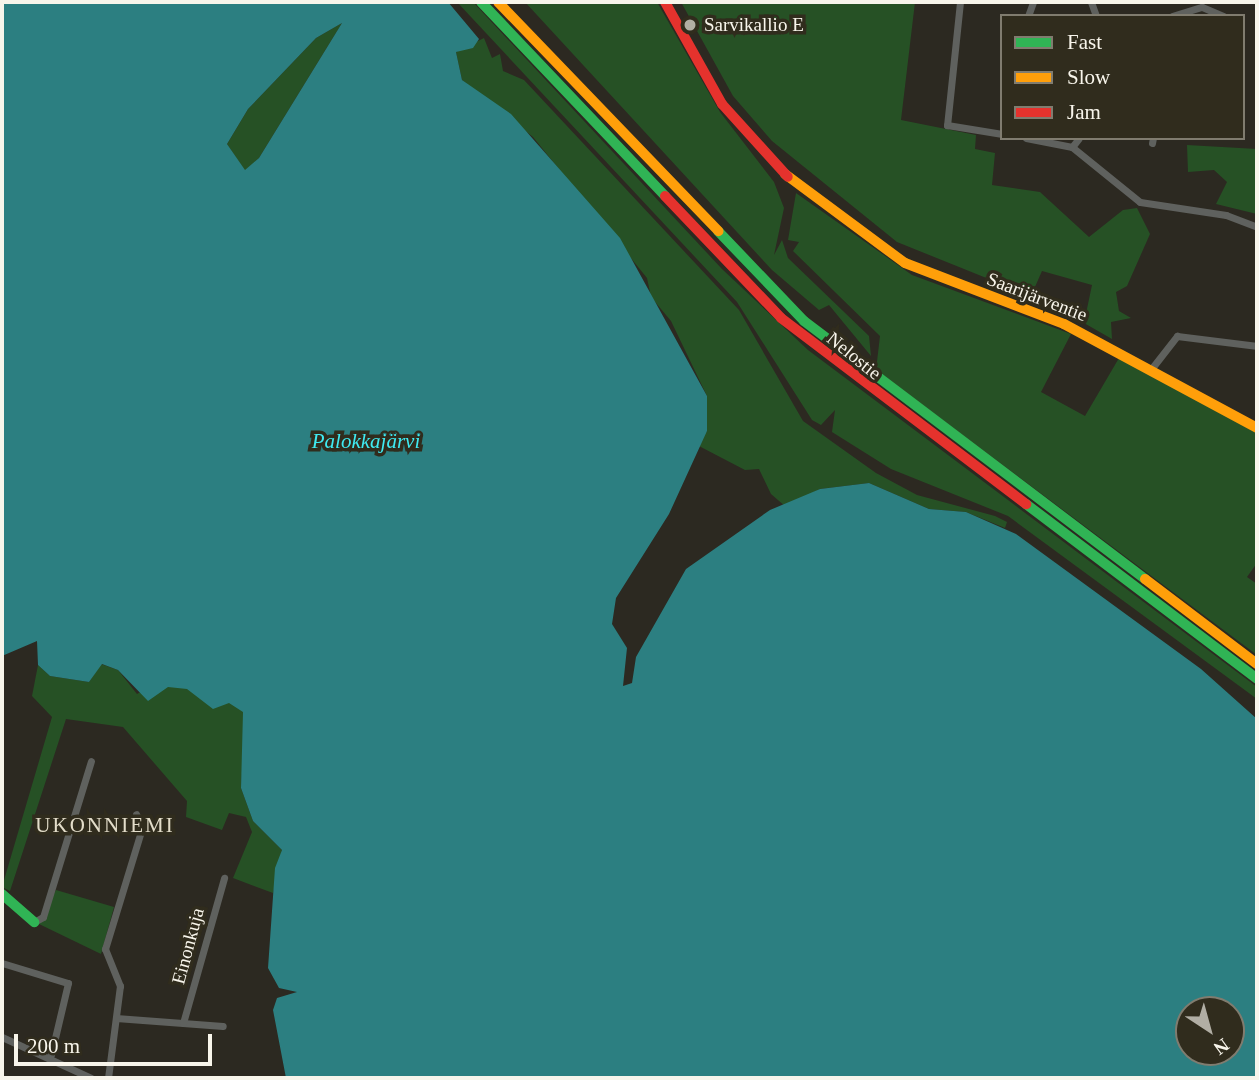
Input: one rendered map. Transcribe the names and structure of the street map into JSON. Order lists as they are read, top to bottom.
{
  "streets": {
    "main road": ["Saarijärventie", "Nelostie"],
    "street": ["Einonkuja"]
  },
  "districts": ["UKONNIEMI"],
  "water": ["Palokkajärvi"],
  "places": ["Sarvikallio E"],
  "legend": ["Fast", "Slow", "Jam"],
  "scale_bar": "200 m",
  "north": "bottom right"
}
